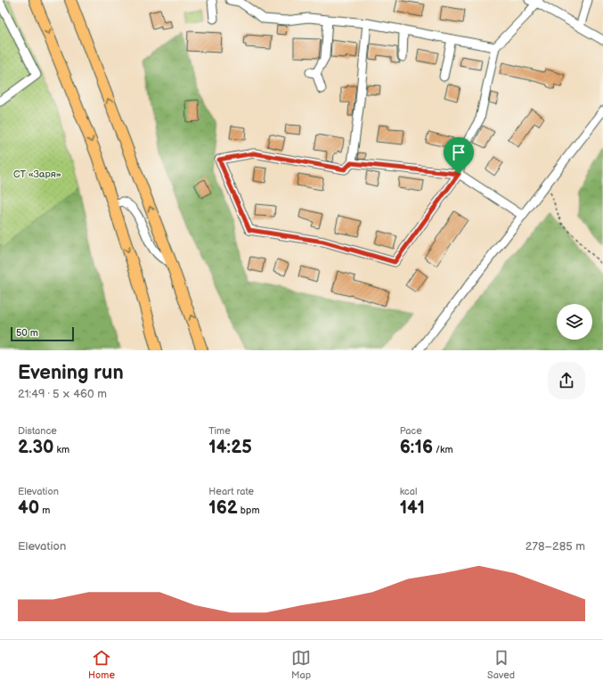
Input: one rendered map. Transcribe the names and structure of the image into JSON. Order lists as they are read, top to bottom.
{
  "parks": ["СТ «Заря»"],
  "scale_bar": "50 m",
  "page": {
    "scale": "50 m",
    "heading": ["Evening run", "21:49 · 5 × 460 m"],
    "stats": [
      ["Distance", "2.30 km"],
      ["Time", "14:25"],
      ["Pace", "6:16 /km"],
      ["Elevation", "40 m"],
      ["Heart rate", "162 bpm"],
      ["kcal", "141"]
    ],
    "chart": ["Elevation", "278–285 m"],
    "tabs": ["Home", "Map", "Saved"]
  }
}
